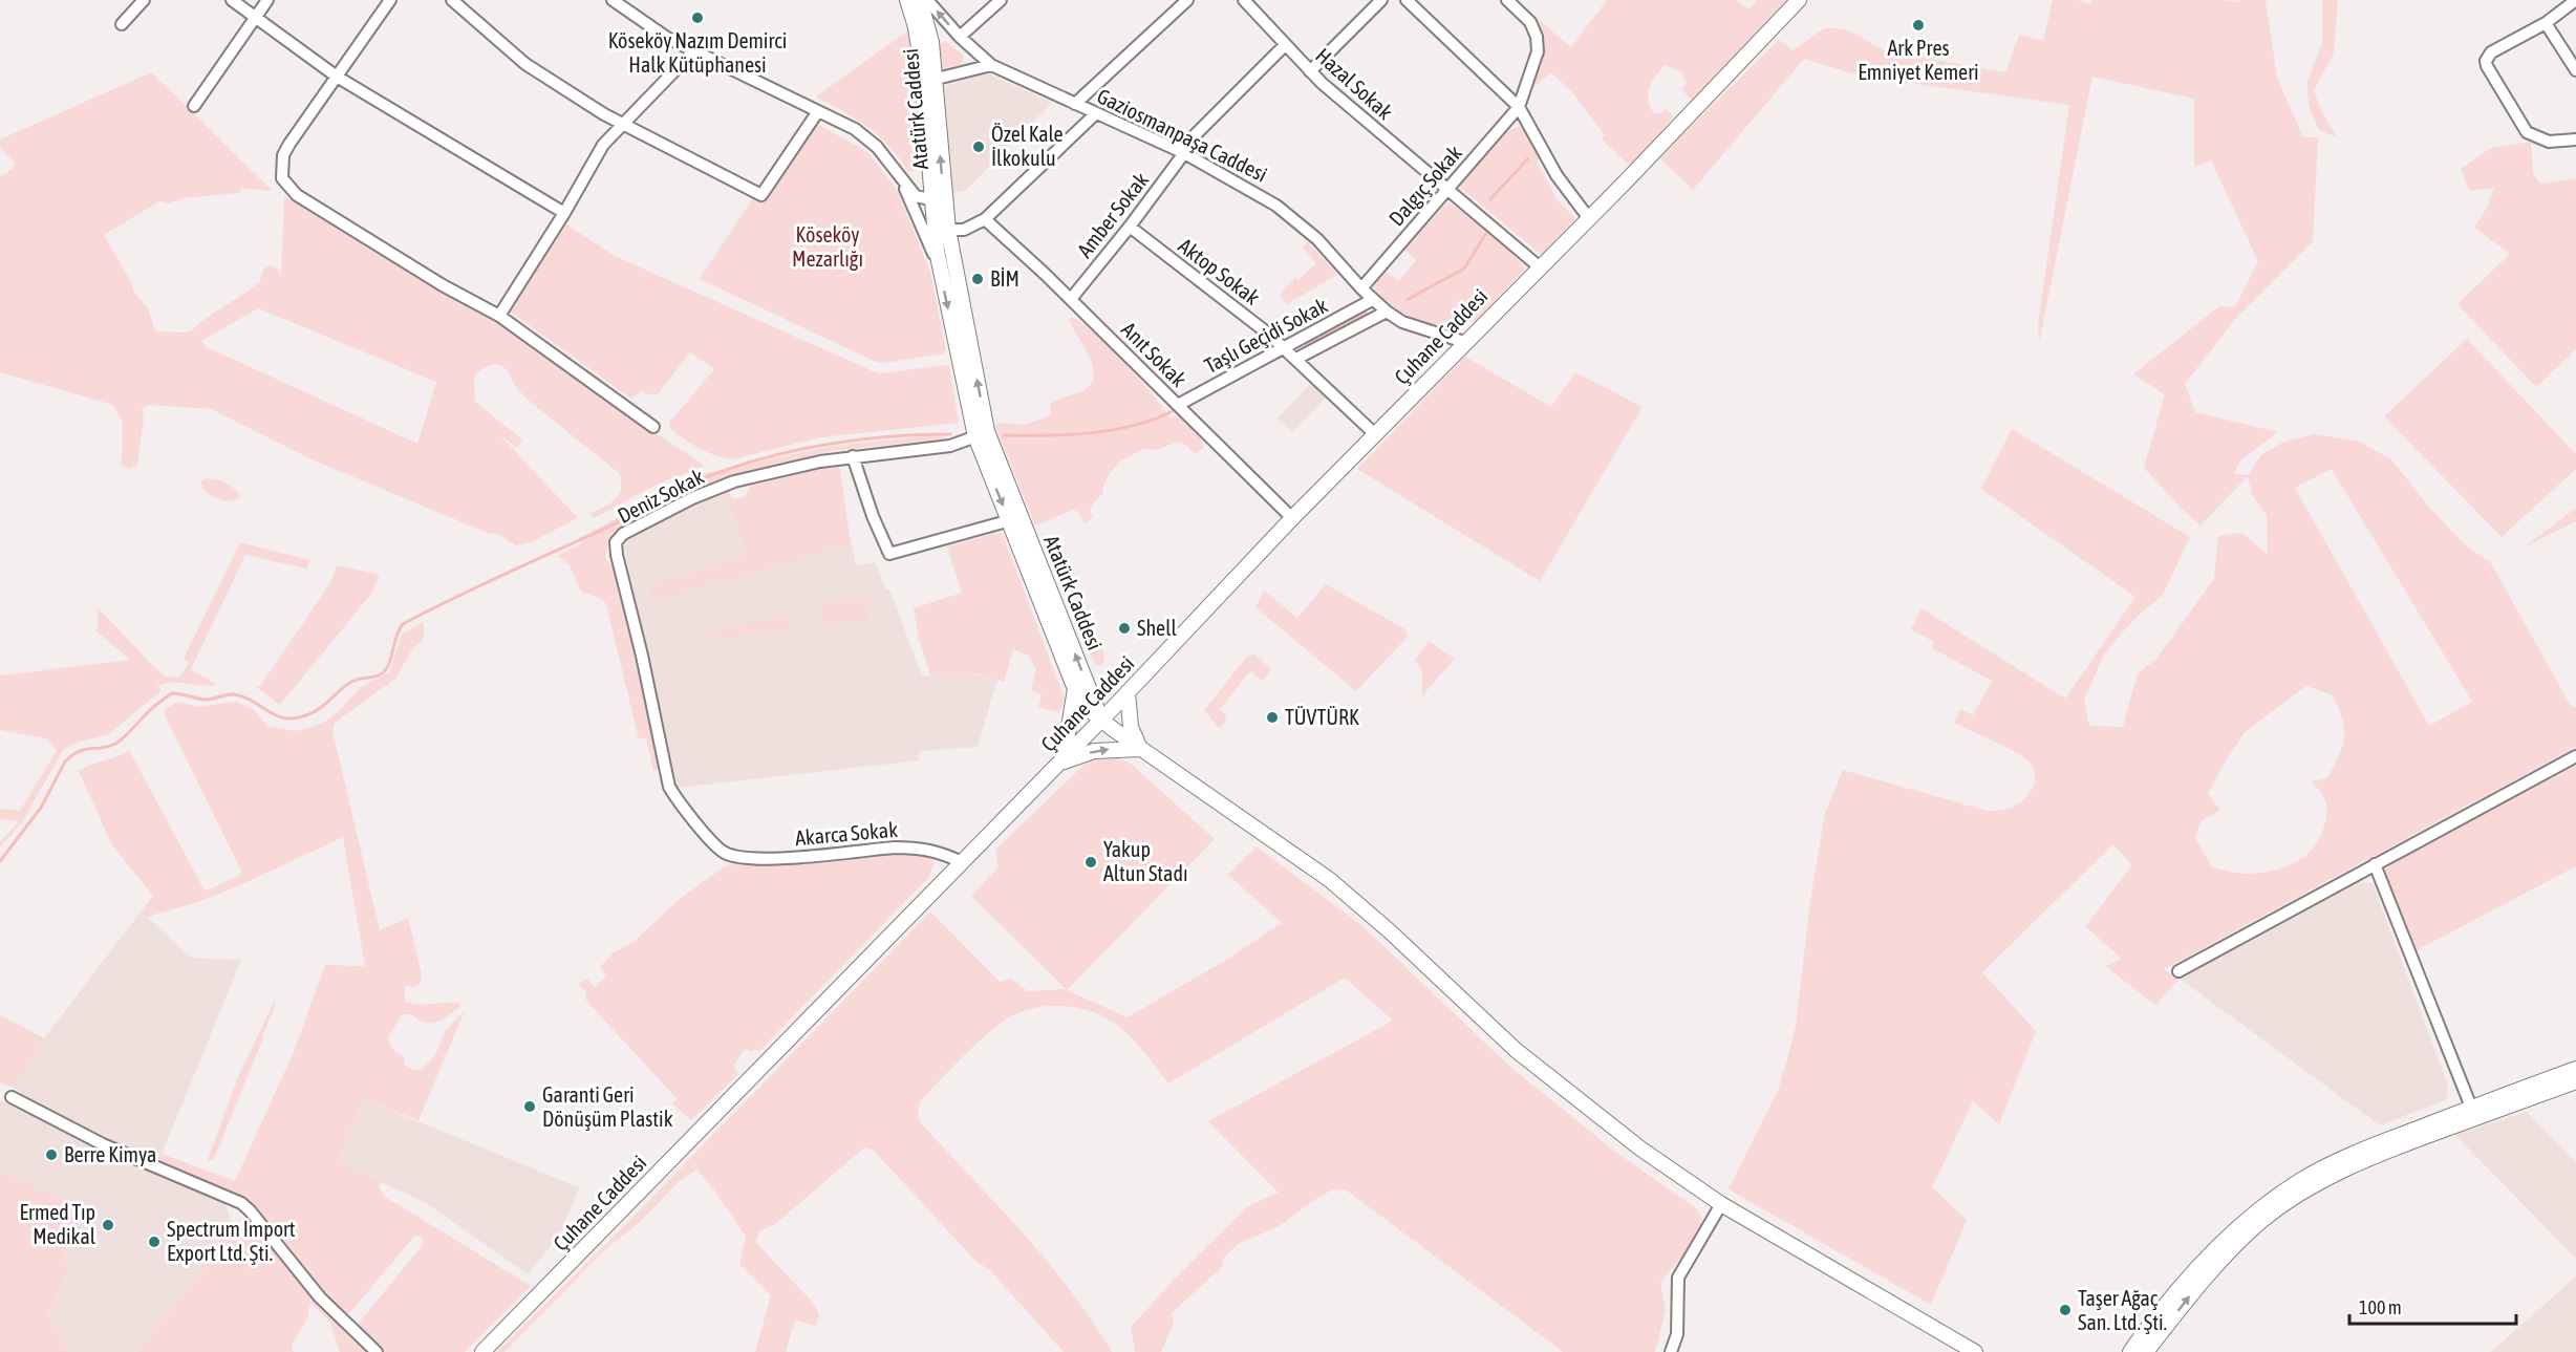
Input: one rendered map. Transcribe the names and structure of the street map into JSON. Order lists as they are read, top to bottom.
{
  "streets": {
    "main road": ["Atatürk Caddesi", "Çuhane Caddesi"],
    "street": [
      "Hazal Sokak",
      "Gaziosmanpaşa Caddesi",
      "Dalgıç Sokak",
      "Amber Sokak",
      "Aktop Sokak",
      "Taşlı Geçidi Sokak",
      "Anıt Sokak",
      "Deniz Sokak",
      "Akarca Sokak"
    ]
  },
  "crossings": [
    ["Hazal Sokak", "Dalgıç Sokak"],
    ["Hazal Sokak", "Amber Sokak"],
    ["Hazal Sokak", "Çuhane Caddesi"],
    ["Atatürk Caddesi", "Çuhane Caddesi"],
    ["Atatürk Caddesi", "Deniz Sokak"],
    ["Gaziosmanpaşa Caddesi", "Dalgıç Sokak"],
    ["Gaziosmanpaşa Caddesi", "Amber Sokak"],
    ["Gaziosmanpaşa Caddesi", "Taşlı Geçidi Sokak"],
    ["Gaziosmanpaşa Caddesi", "Çuhane Caddesi"],
    ["Amber Sokak", "Aktop Sokak"],
    ["Amber Sokak", "Anıt Sokak"],
    ["Aktop Sokak", "Taşlı Geçidi Sokak"],
    ["Aktop Sokak", "Çuhane Caddesi"],
    ["Taşlı Geçidi Sokak", "Anıt Sokak"],
    ["Çuhane Caddesi", "Anıt Sokak"],
    ["Çuhane Caddesi", "Akarca Sokak"],
    ["Deniz Sokak", "Akarca Sokak"]
  ],
  "parks": ["Köseköy Mezarlığı"],
  "places": [
    "Köseköy Nazım Demirci Halk Kütüphanesi",
    "Ark Pres Emniyet Kemeri",
    "Özel Kale İlkokulu",
    "BİM",
    "Shell",
    "TÜVTÜRK",
    "Yakup Altun Stadı",
    "Garanti Geri Dönüşüm Plastik",
    "Berre Kimya",
    "Ermed Tıp Medikal",
    "Spectrum Import Export Ltd. Şti.",
    "Taşer Ağaç San. Ltd. Şti."
  ],
  "scale_bar": "100 m"
}
